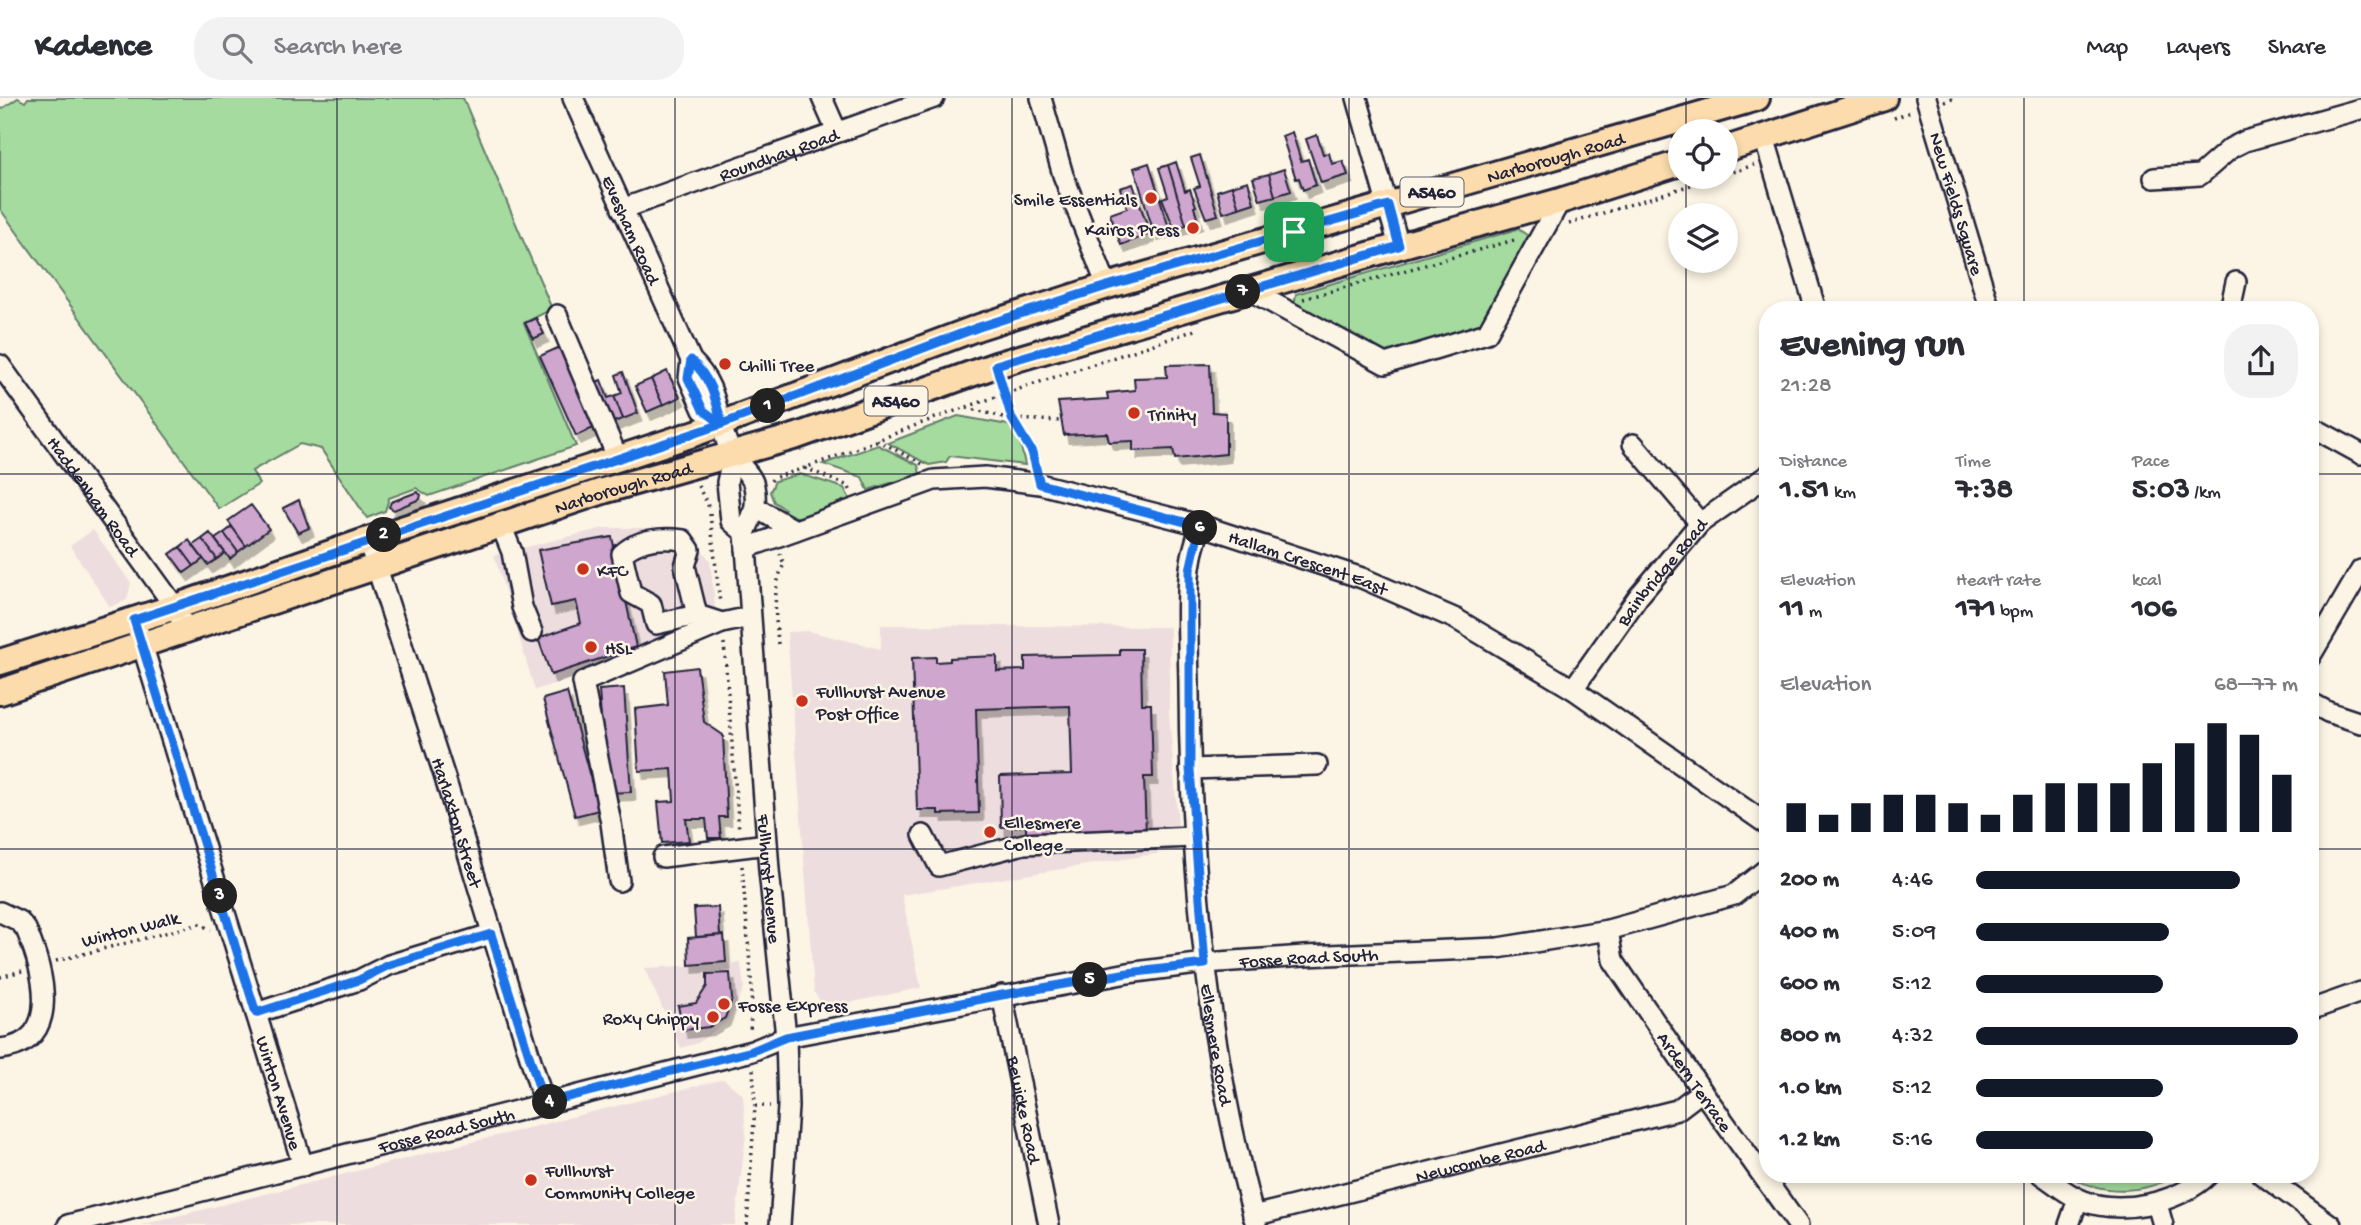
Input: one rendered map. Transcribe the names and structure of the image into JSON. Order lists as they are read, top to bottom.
{
  "streets": {
    "main road": ["Narborough Road", "A5460"],
    "street": [
      "Roundhay Road",
      "New Fields Square",
      "Evesham Road",
      "Haddenham Road",
      "Hallam Crescent East",
      "Bainbridge Road",
      "Harlaxton Street",
      "Fullhurst Avenue",
      "Fosse Road South",
      "Ellesmere Road",
      "Ardern Terrace",
      "Winton Avenue",
      "Bewicke Road",
      "Newcombe Road"
    ],
    "path": ["Winton Walk"]
  },
  "crossings": [
    ["Roundhay Road", "Evesham Road"],
    ["Narborough Road", "Evesham Road"],
    ["Narborough Road", "Haddenham Road"],
    ["Narborough Road", "Harlaxton Street"],
    ["Narborough Road", "Fullhurst Avenue"],
    ["Narborough Road", "Winton Avenue"],
    ["Evesham Road", "Fullhurst Avenue"],
    ["Hallam Crescent East", "Bainbridge Road"],
    ["Hallam Crescent East", "Fullhurst Avenue"],
    ["Hallam Crescent East", "Ellesmere Road"],
    ["Harlaxton Street", "Fosse Road South"],
    ["Fullhurst Avenue", "Fosse Road South"],
    ["Winton Walk", "Winton Avenue"],
    ["Fosse Road South", "Ellesmere Road"],
    ["Fosse Road South", "Ardern Terrace"],
    ["Fosse Road South", "Winton Avenue"],
    ["Fosse Road South", "Bewicke Road"],
    ["Ellesmere Road", "Newcombe Road"],
    ["Ardern Terrace", "Newcombe Road"]
  ],
  "places": [
    "Smile Essentials",
    "Kairos Press",
    "Chilli Tree",
    "Trinity",
    "KFC",
    "HSL",
    "Fullhurst Avenue Post Office",
    "Ellesmere College",
    "Fosse Express",
    "Roxy Chippy",
    "Fullhurst Community College"
  ],
  "page": {
    "header": "Kadence",
    "search": "Search here",
    "nav": ["Map", "Layers", "Share"],
    "pins": [
      "7",
      "1",
      "6",
      "2",
      "3",
      "5",
      "4"
    ],
    "heading": ["Evening run", "21:28"],
    "stats": [
      ["Distance", "1.51 km"],
      ["Time", "7:38"],
      ["Pace", "5:03 /km"],
      ["Elevation", "11 m"],
      ["Heart rate", "171 bpm"],
      ["kcal", "106"]
    ],
    "chart": ["Elevation", "68–77 m"],
    "list": [
      {
        "name": "200 m",
        "note": "4:46"
      },
      {
        "name": "400 m",
        "note": "5:09"
      },
      {
        "name": "600 m",
        "note": "5:12"
      },
      {
        "name": "800 m",
        "note": "4:32"
      },
      {
        "name": "1.0 km",
        "note": "5:12"
      },
      {
        "name": "1.2 km",
        "note": "5:16"
      }
    ]
  }
}
